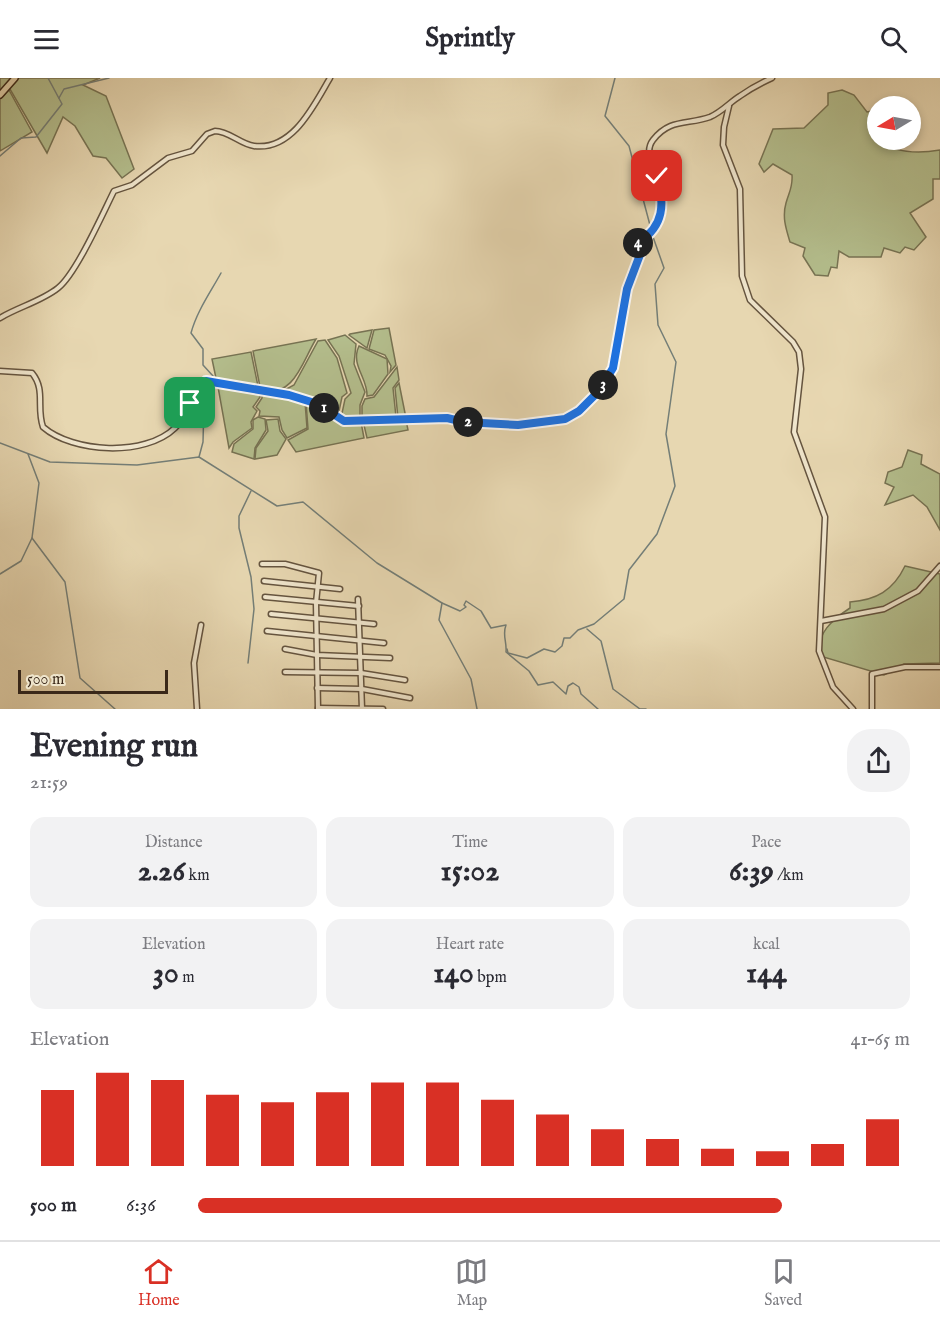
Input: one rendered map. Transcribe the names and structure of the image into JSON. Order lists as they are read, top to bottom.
{
  "scale_bar": "500 m",
  "north": "left",
  "page": {
    "header": "Sprintly",
    "pins": [
      "4",
      "3",
      "1",
      "2"
    ],
    "scale": "500 m",
    "heading": ["Evening run", "21:59"],
    "stats": [
      ["Distance", "2.26 km"],
      ["Time", "15:02"],
      ["Pace", "6:39 /km"],
      ["Elevation", "30 m"],
      ["Heart rate", "140 bpm"],
      ["kcal", "144"]
    ],
    "chart": ["Elevation", "41–65 m"],
    "list": [
      {
        "name": "500 m",
        "note": "6:36"
      }
    ],
    "tabs": ["Home", "Map", "Saved"]
  }
}
